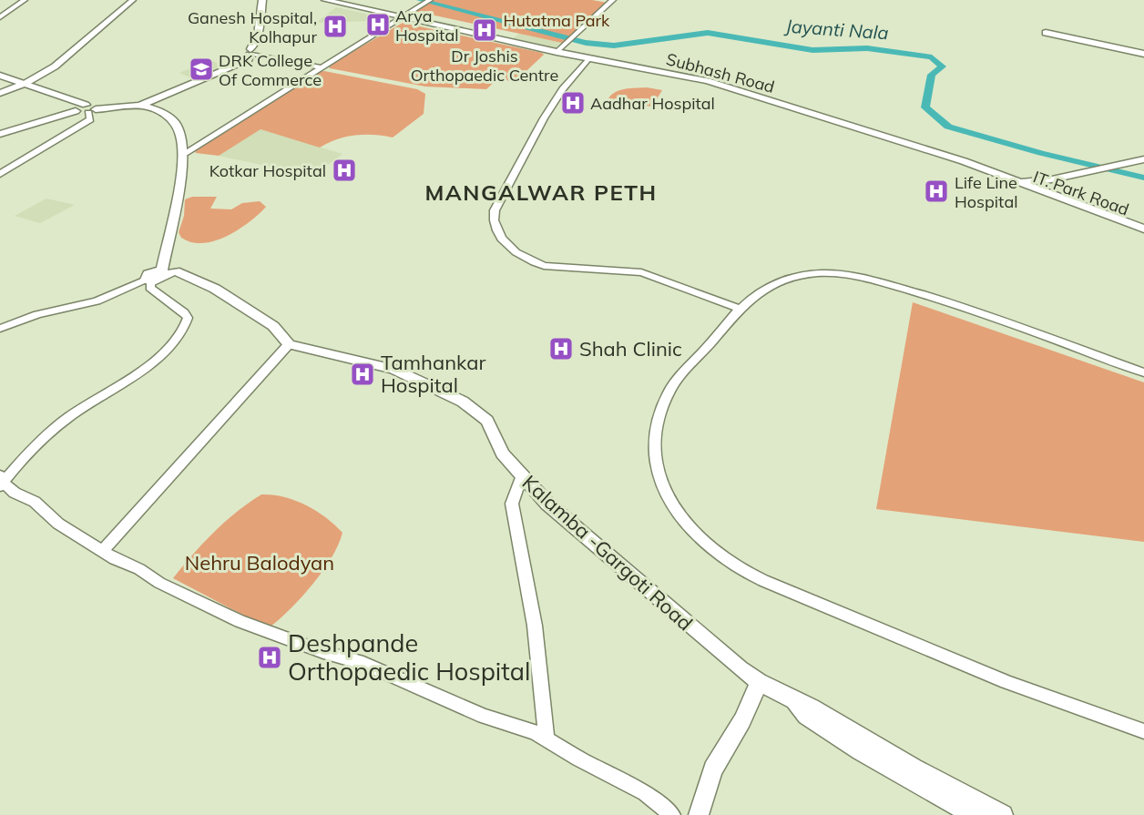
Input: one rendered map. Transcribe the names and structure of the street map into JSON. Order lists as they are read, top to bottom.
{
  "streets": {
    "main road": ["Subhash Road", "IT. Park Road", "Kalamba -Gargoti Road"]
  },
  "crossings": [
    ["Subhash Road", "IT. Park Road"]
  ],
  "districts": ["MANGALWAR PETH"],
  "water": ["Jayanti Nala"],
  "parks": ["Hutatma Park", "Nehru Balodyan"],
  "places": {
    "hospital": [
      "Arya Hospital",
      "Ganesh Hospital, Kolhapur",
      "Dr Joshis Orthopaedic Centre",
      "Aadhar Hospital",
      "Kotkar Hospital",
      "Life Line Hospital",
      "Shah Clinic",
      "Tamhankar Hospital",
      "Deshpande Orthopaedic Hospital"
    ],
    "school or university": ["DRK College Of Commerce"]
  }
}
